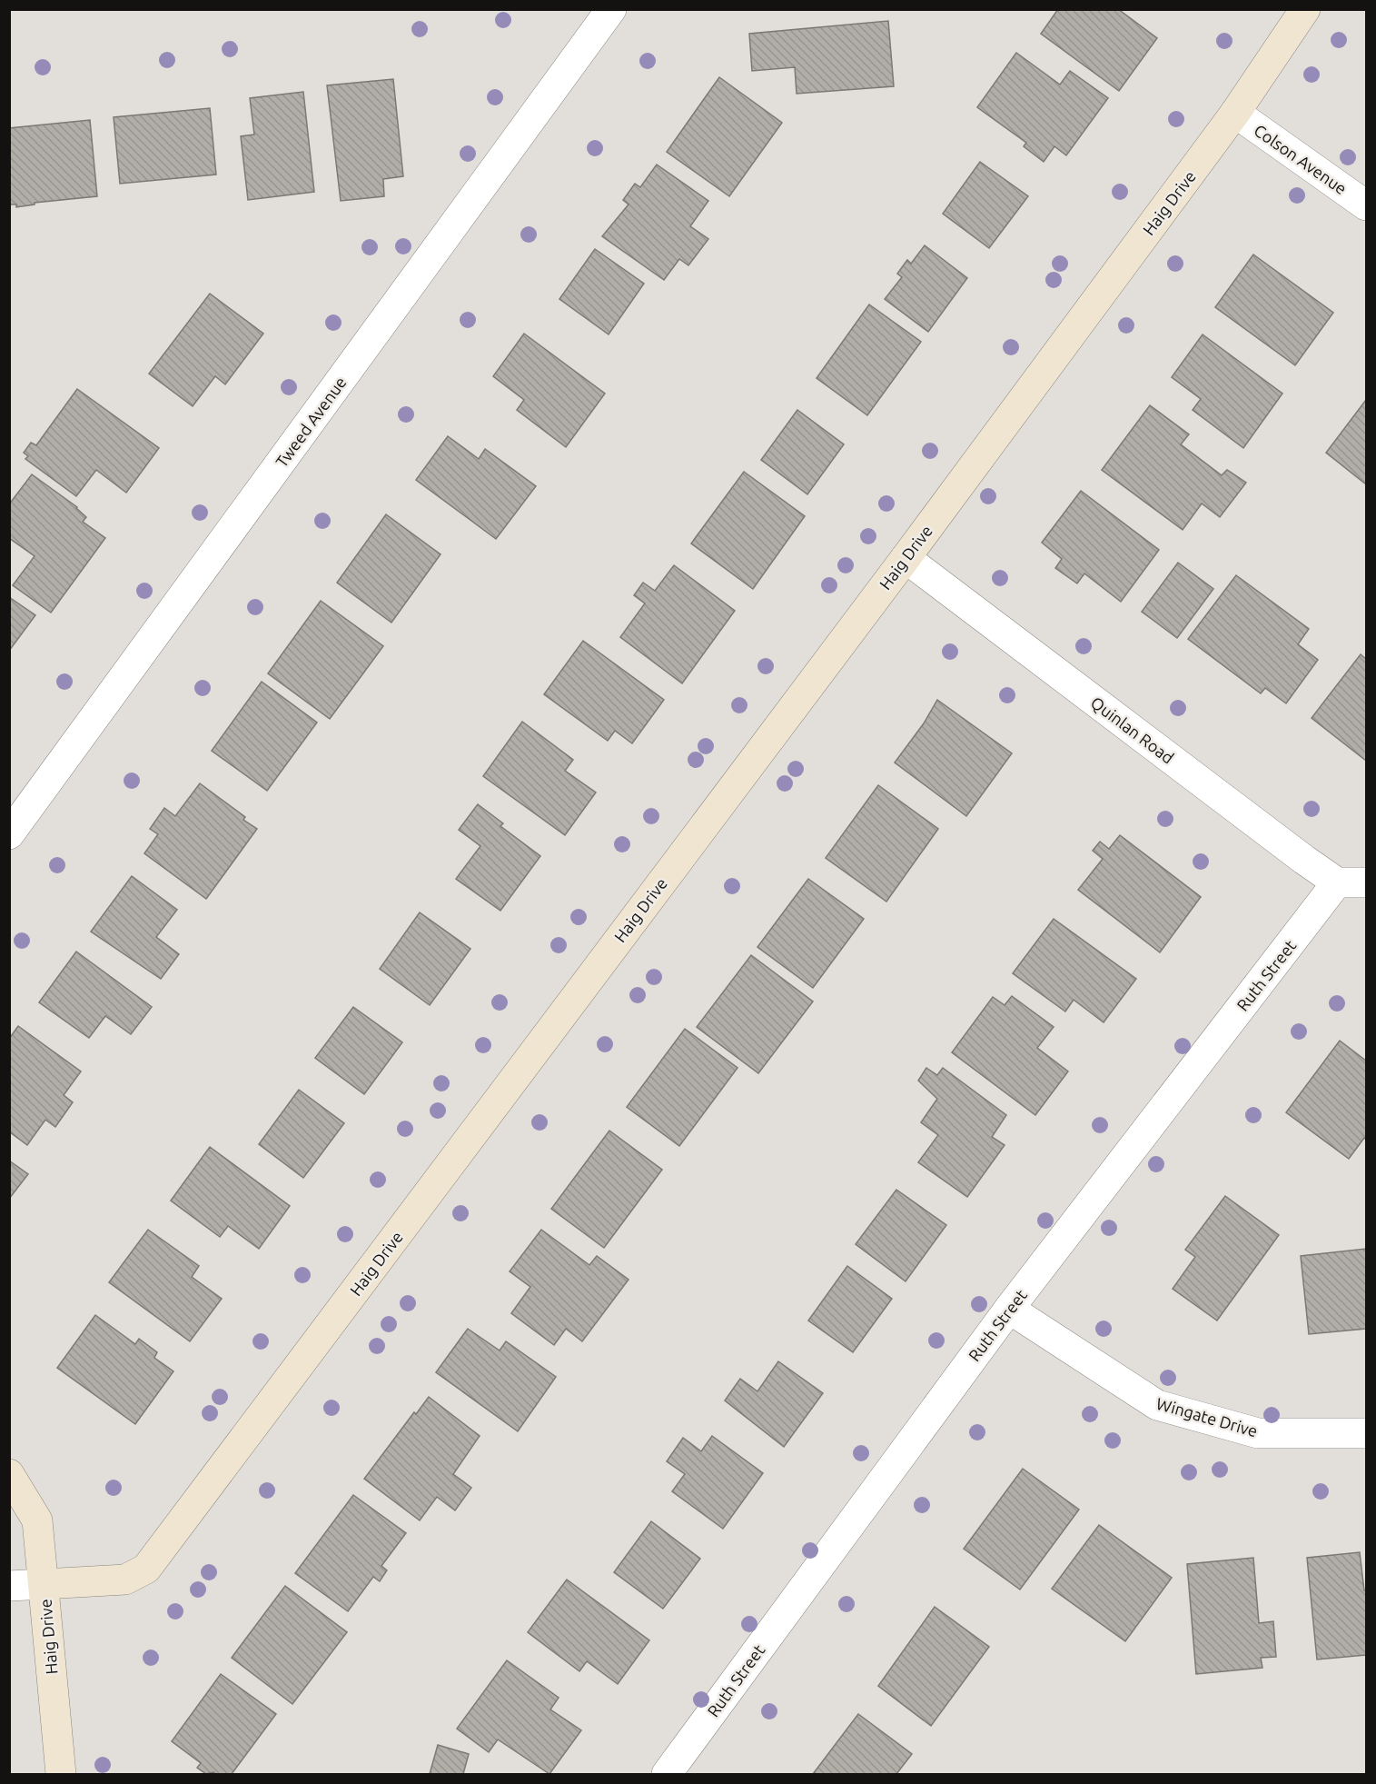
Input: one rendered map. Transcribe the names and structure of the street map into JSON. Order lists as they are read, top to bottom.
{
  "streets": {
    "street": [
      "Colson Avenue",
      "Haig Drive",
      "Tweed Avenue",
      "Quinlan Road",
      "Ruth Street",
      "Wingate Drive"
    ]
  },
  "crossings": [
    ["Colson Avenue", "Haig Drive"],
    ["Haig Drive", "Quinlan Road"],
    ["Quinlan Road", "Ruth Street"],
    ["Ruth Street", "Wingate Drive"]
  ]
}
